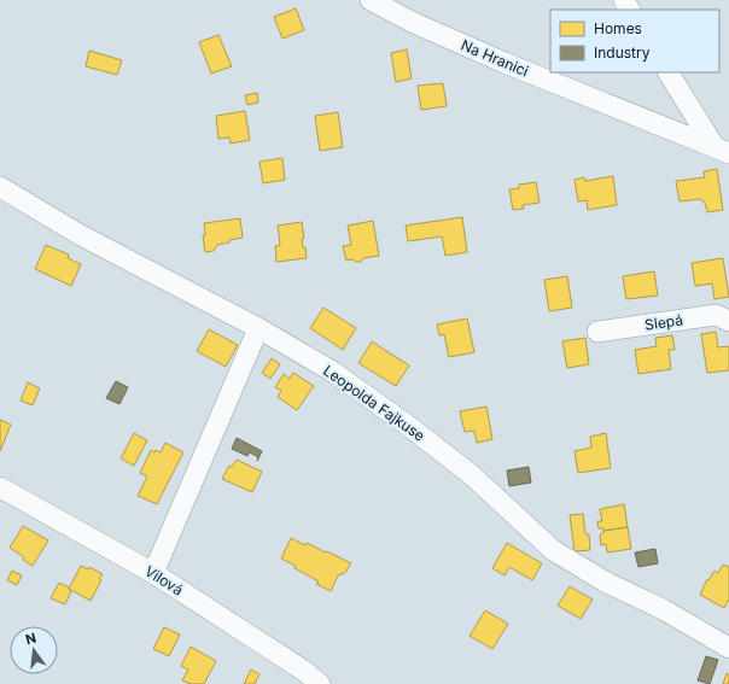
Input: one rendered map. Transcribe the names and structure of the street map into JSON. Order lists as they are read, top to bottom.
{
  "streets": {
    "street": [
      "Na Hranici",
      "Slepá",
      "Leopolda Fajkuse",
      "Vilová"
    ]
  },
  "legend": ["Homes", "Industry"],
  "north": "top"
}
